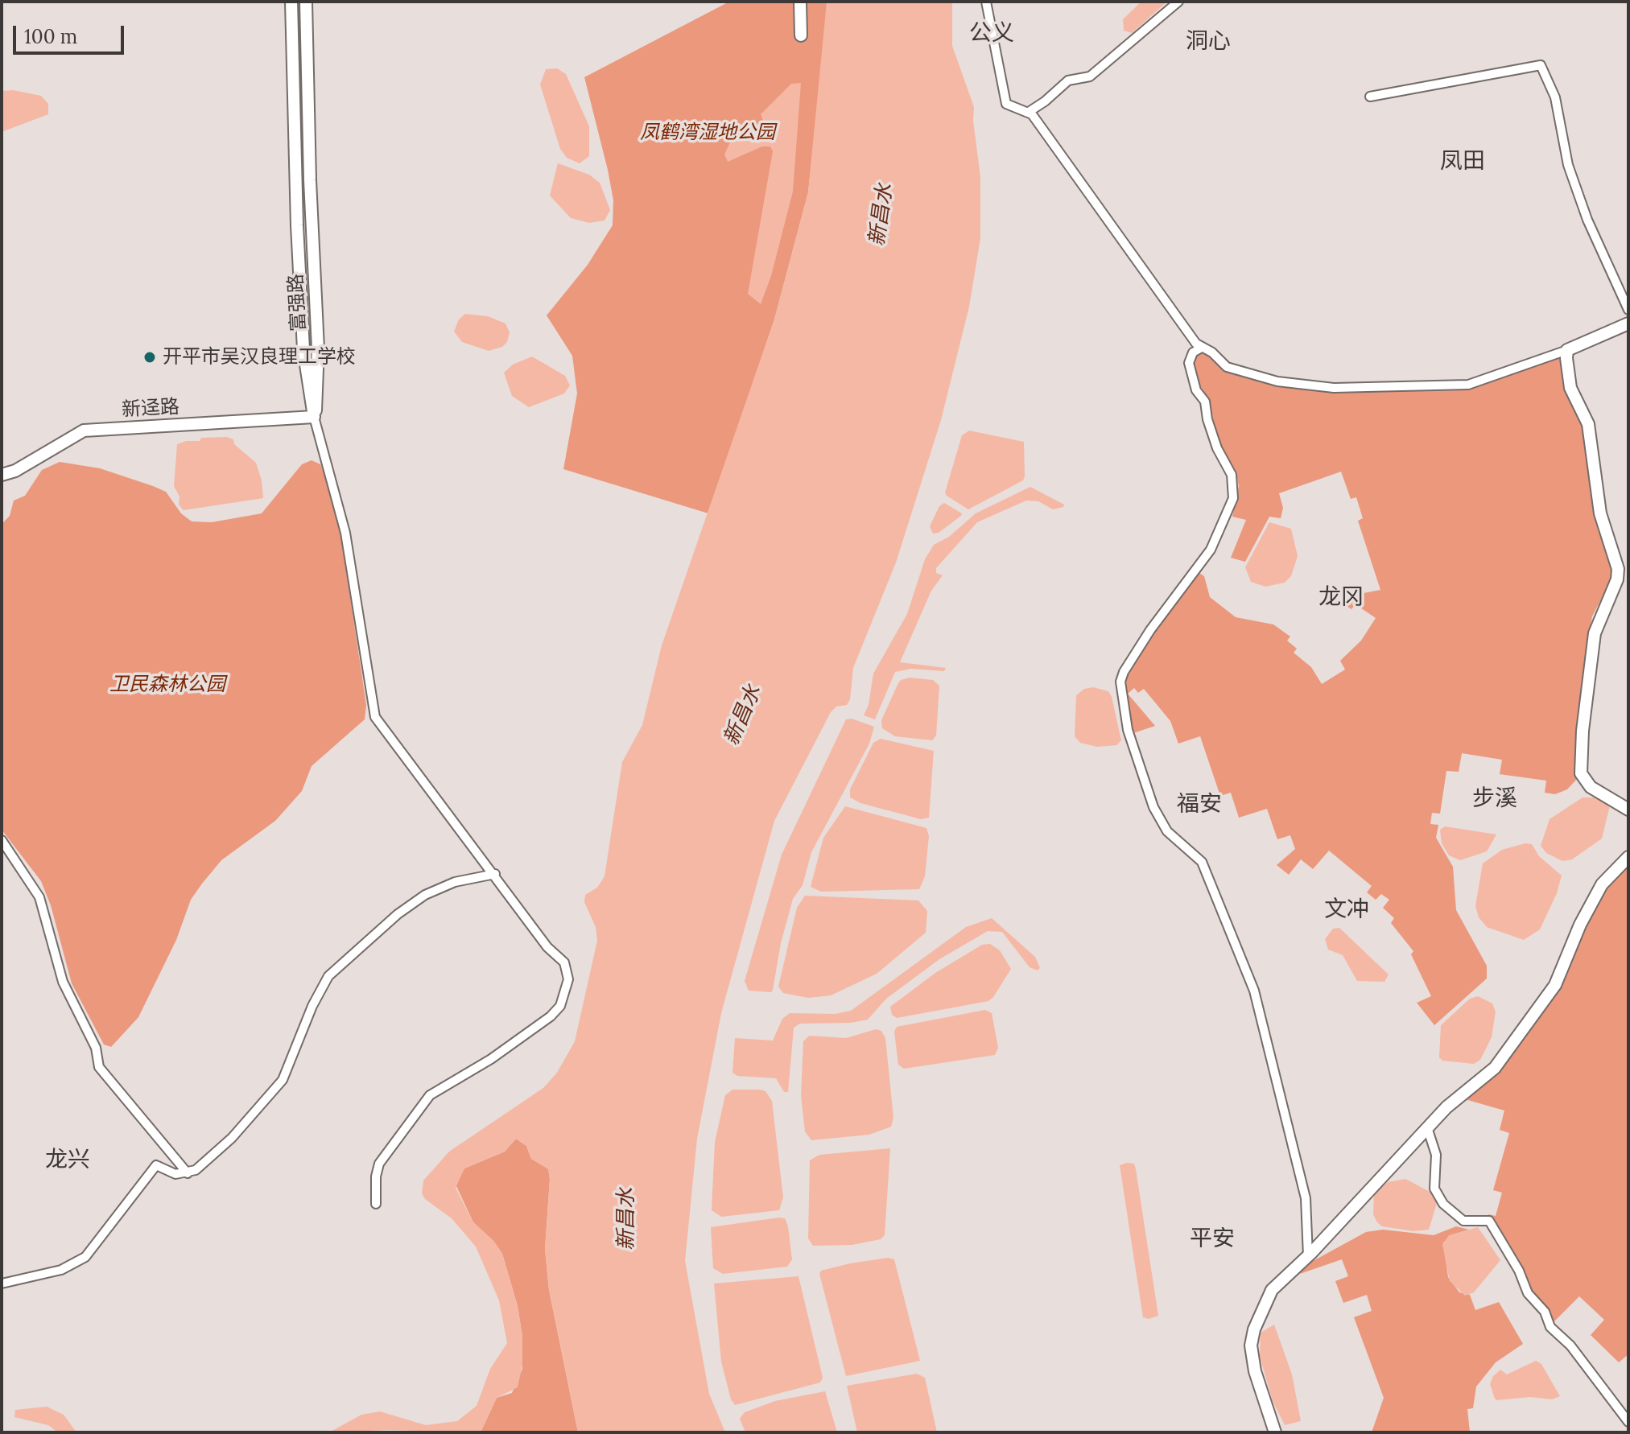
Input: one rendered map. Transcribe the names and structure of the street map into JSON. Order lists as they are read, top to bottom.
{
  "streets": {
    "street": ["富强路", "新迳路"]
  },
  "crossings": [
    ["富强路", "新迳路"]
  ],
  "districts": [
    "公义",
    "洞心",
    "凤田",
    "龙冈",
    "步溪",
    "福安",
    "文冲",
    "龙兴",
    "平安"
  ],
  "water": ["新昌水"],
  "parks": ["凤鹤湾湿地公园", "卫民森林公园"],
  "places": ["开平市吴汉良理工学校"],
  "scale_bar": "100 m"
}
